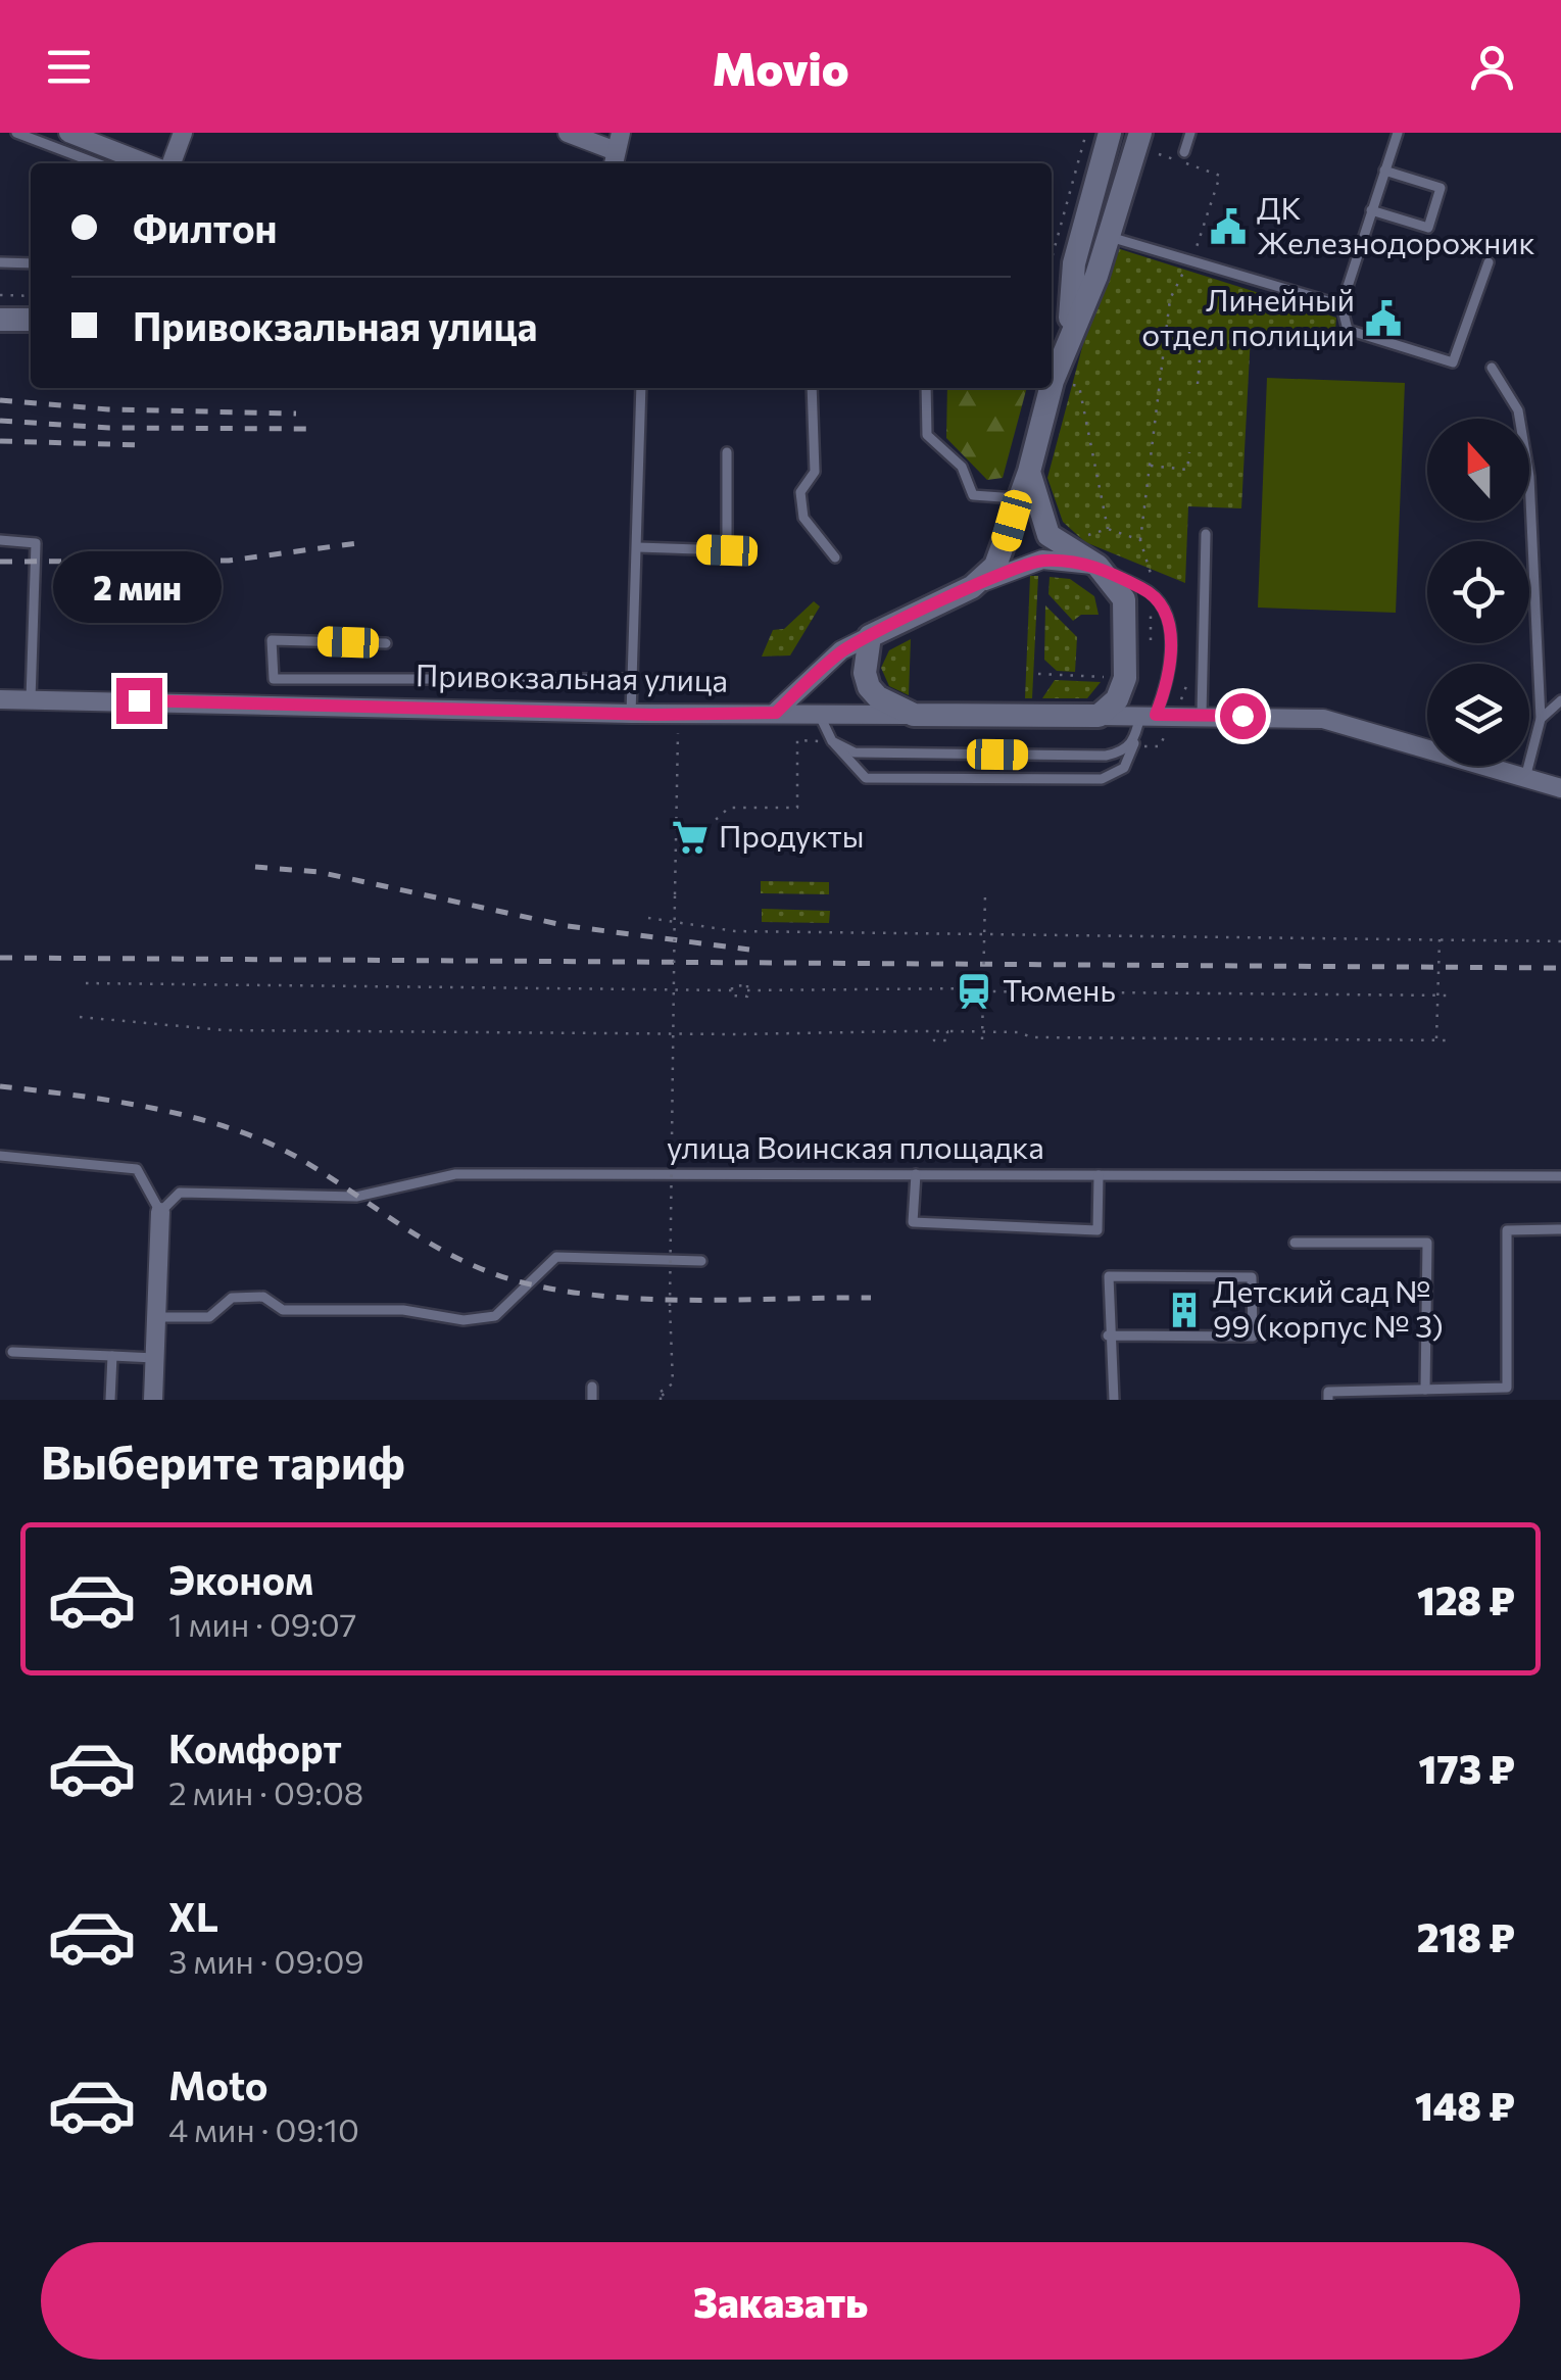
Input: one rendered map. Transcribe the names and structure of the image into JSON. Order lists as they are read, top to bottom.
{
  "streets": {
    "street": ["Привокзальная улица"],
    "lane": ["улица Воинская площадка"]
  },
  "places": {
    "public building": ["ДК Железнодорожник", "Линейный отдел полиции"],
    "supermarket": ["Продукты"],
    "station": ["Тюмень"],
    "building": ["Детский сад № 99 (корпус № 3)"]
  },
  "north": "top",
  "page": {
    "header": "Movio",
    "banner": ["Филтон", "Привокзальная улица"],
    "bubble": "2 мин",
    "heading": "Выберите тариф",
    "list": [
      {
        "name": "Эконом",
        "note": "1 мин · 09:07",
        "value": "128 ₽"
      },
      {
        "name": "Комфорт",
        "note": "2 мин · 09:08",
        "value": "173 ₽"
      },
      {
        "name": "XL",
        "note": "3 мин · 09:09",
        "value": "218 ₽"
      },
      {
        "name": "Moto",
        "note": "4 мин · 09:10",
        "value": "148 ₽"
      }
    ],
    "buttons": "Заказать"
  }
}
